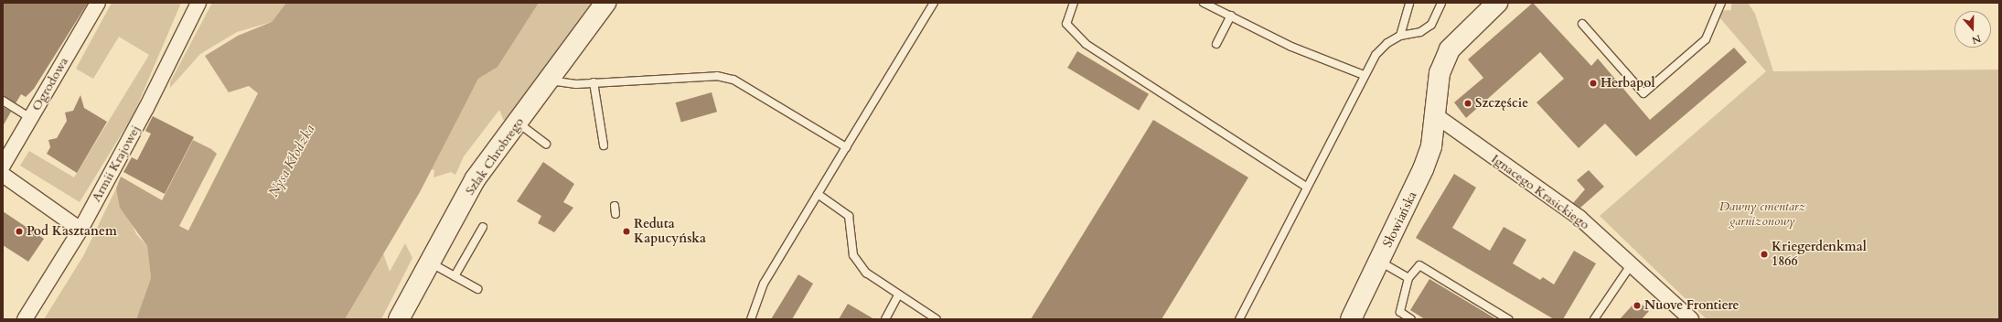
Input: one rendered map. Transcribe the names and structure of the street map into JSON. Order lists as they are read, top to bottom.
{
  "streets": {
    "main road": ["Szlak Chrobrego", "Słowiańska"],
    "street": ["Ogrodowa", "Armii Krajowej", "Ignacego Krasickiego"]
  },
  "crossings": [
    ["Ignacego Krasickiego", "Słowiańska"]
  ],
  "water": ["Nysa Kłodzka"],
  "parks": ["Dawny cmentarz garnizonowy"],
  "places": [
    "Herbapol",
    "Szczęście",
    "Pod Kasztanem",
    "Reduta Kapucyńska",
    "Kriegerdenkmal 1866",
    "Nuove Frontiere"
  ],
  "north": "bottom"
}
